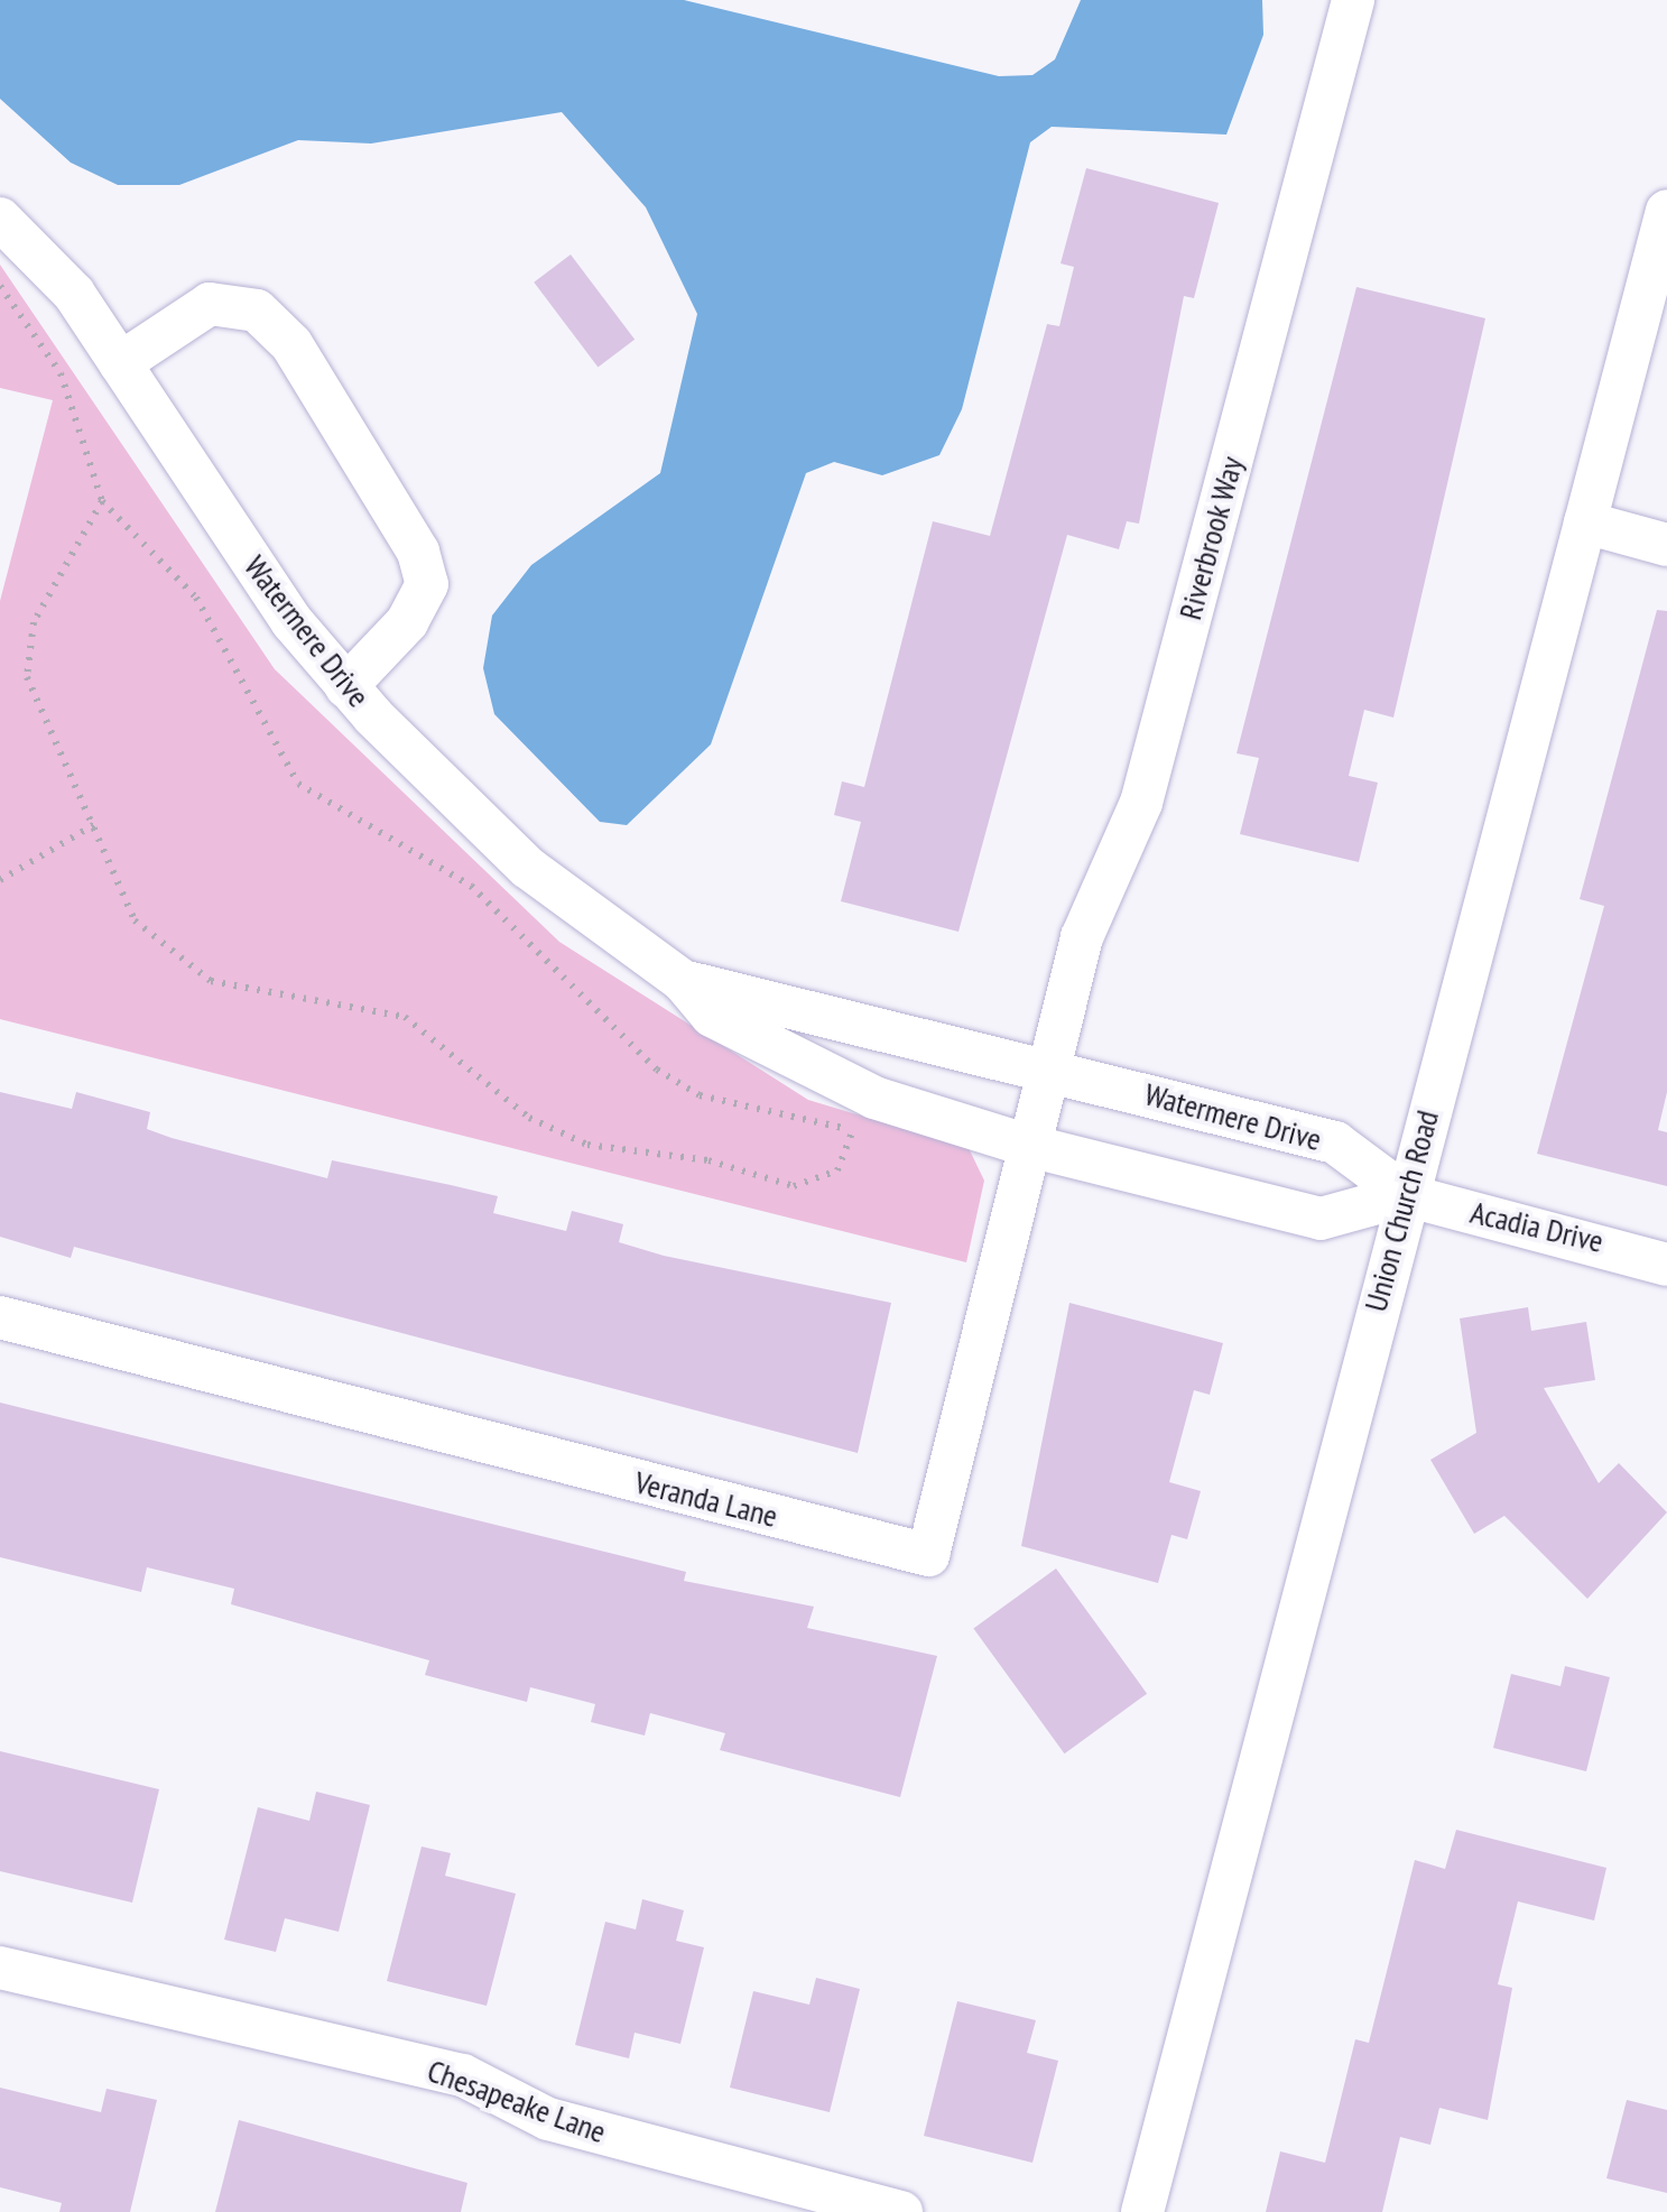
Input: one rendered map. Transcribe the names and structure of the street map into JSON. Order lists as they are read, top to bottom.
{
  "streets": {
    "street": [
      "Riverbrook Way",
      "Watermere Drive",
      "Union Church Road",
      "Acadia Drive",
      "Veranda Lane",
      "Chesapeake Lane"
    ]
  },
  "crossings": [
    ["Riverbrook Way", "Watermere Drive"],
    ["Riverbrook Way", "Veranda Lane"],
    ["Watermere Drive", "Union Church Road"],
    ["Watermere Drive", "Acadia Drive"],
    ["Watermere Drive", "Veranda Lane"],
    ["Union Church Road", "Acadia Drive"]
  ]
}
